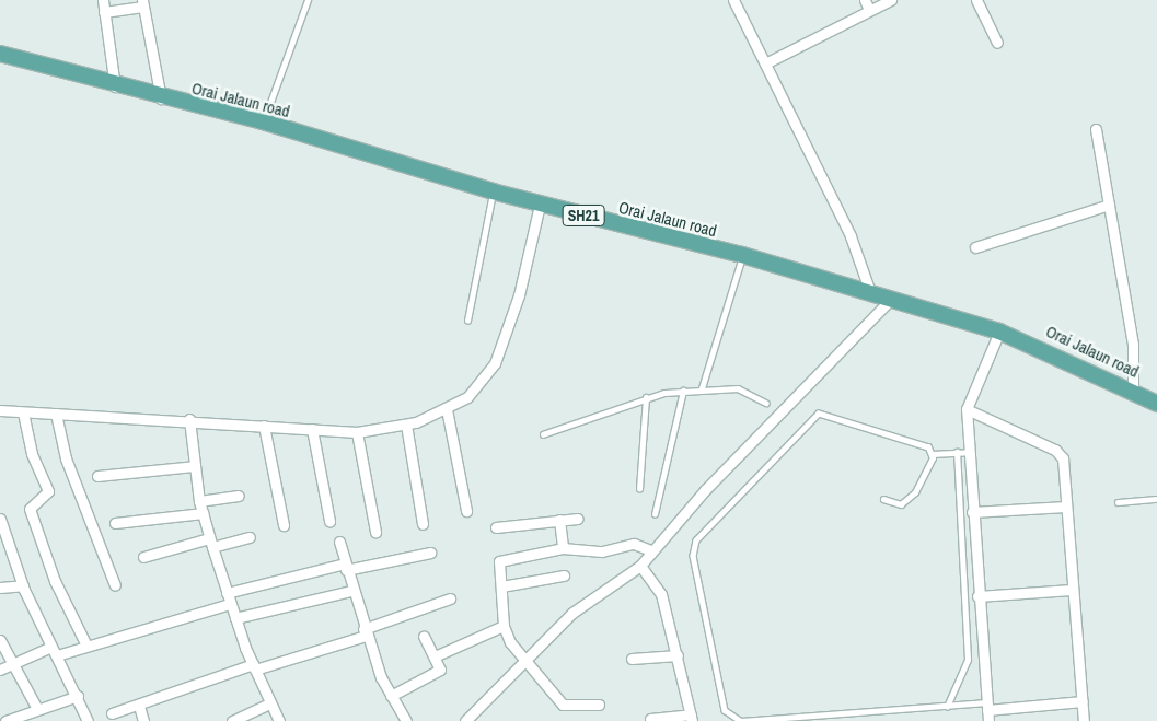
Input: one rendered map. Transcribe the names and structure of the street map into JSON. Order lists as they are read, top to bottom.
{
  "streets": {
    "main road": ["Orai Jalaun road", "SH21"]
  }
}
